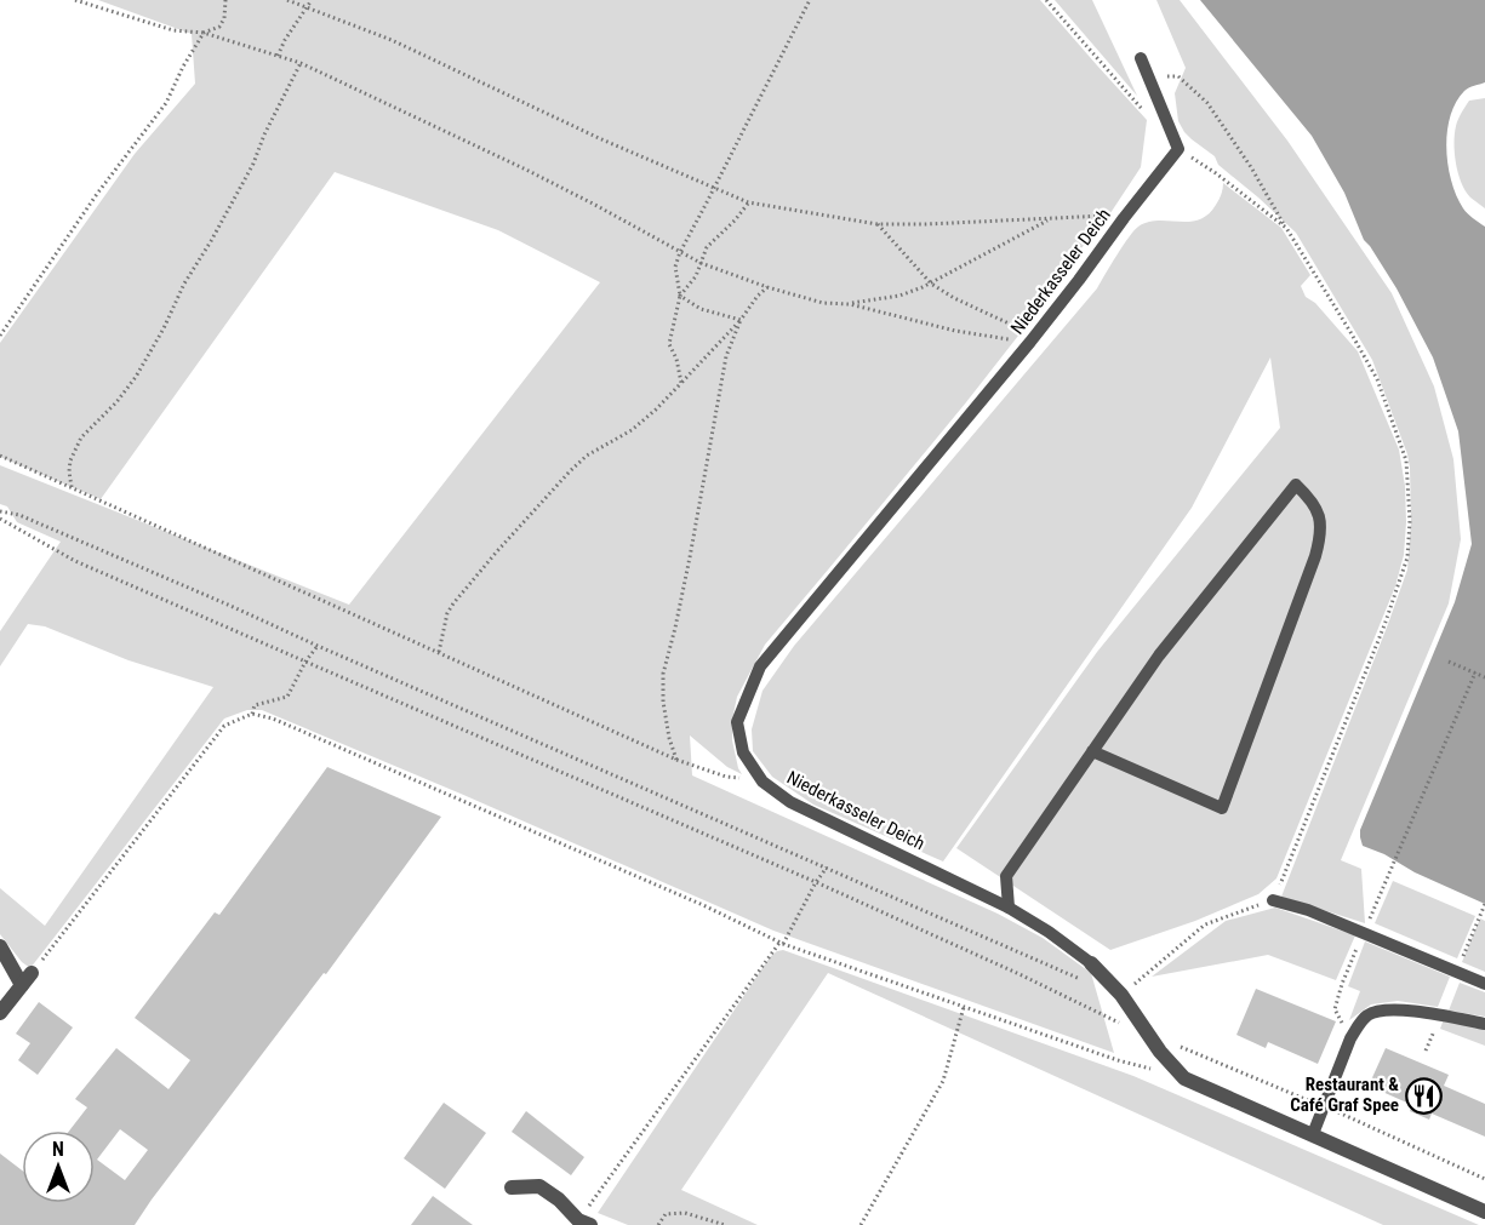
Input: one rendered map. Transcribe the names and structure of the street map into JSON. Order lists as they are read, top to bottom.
{
  "streets": {
    "street": ["Niederkasseler Deich"]
  },
  "places": {
    "restaurant": ["Restaurant & Café Graf Spee"]
  },
  "north": "top"
}
